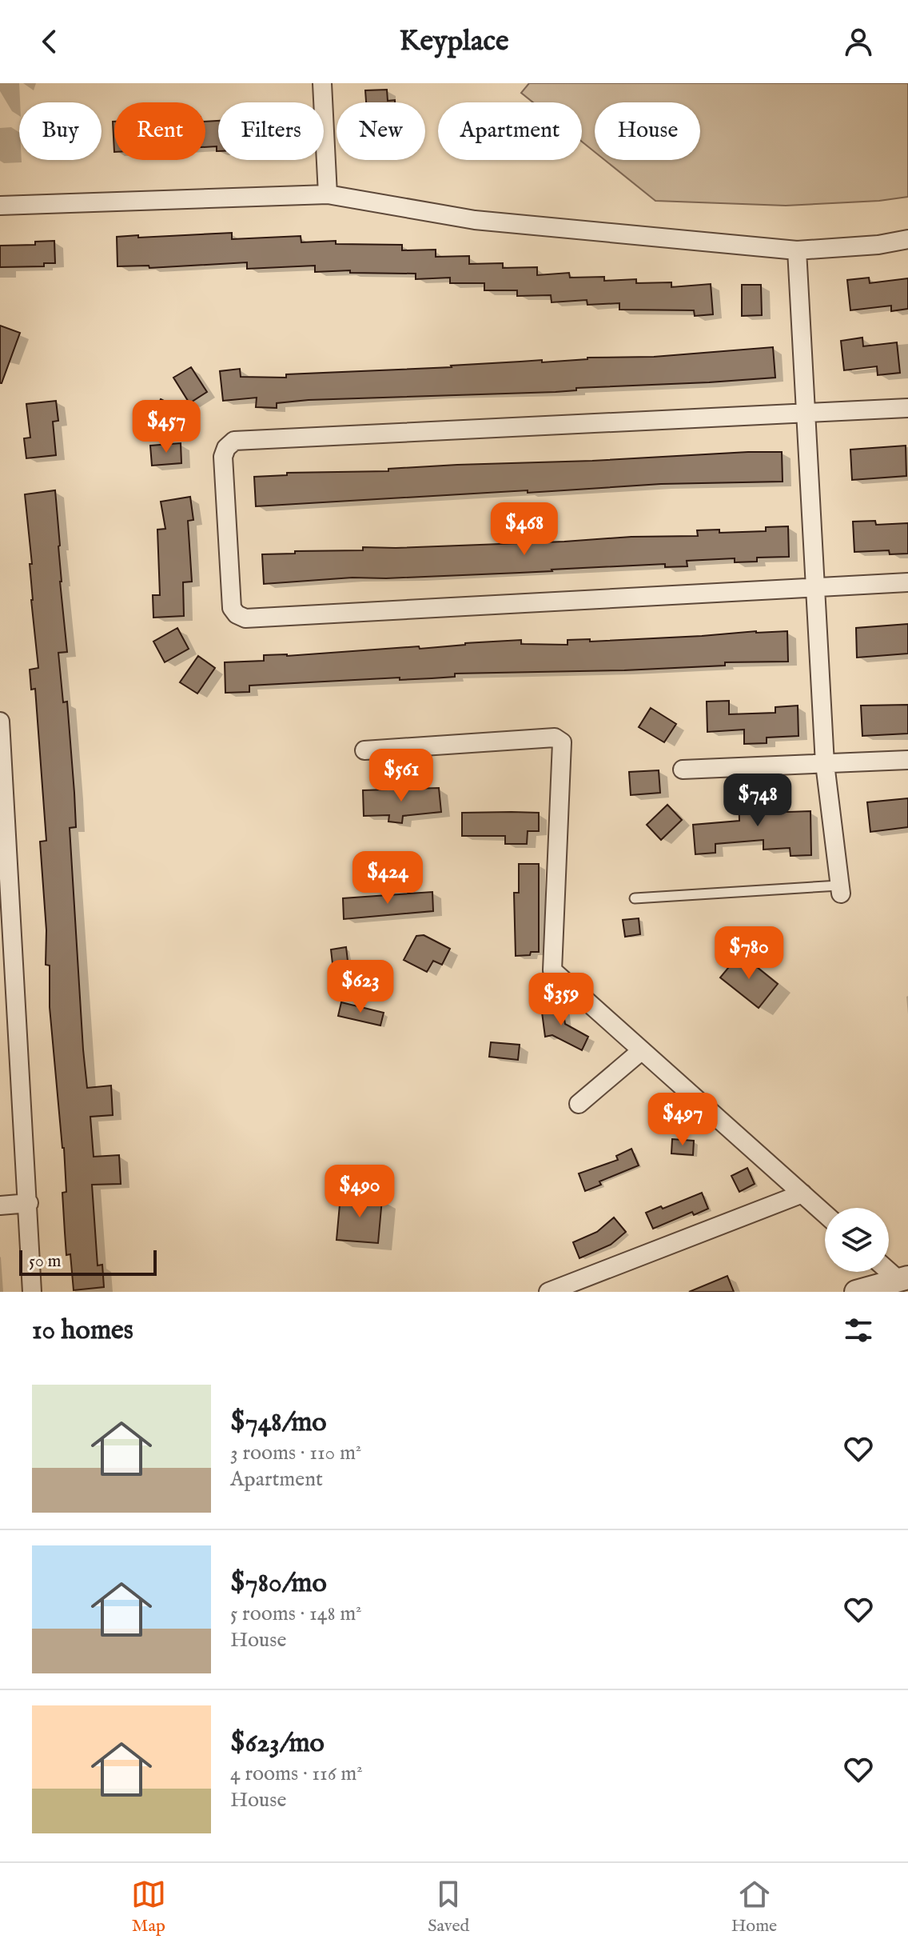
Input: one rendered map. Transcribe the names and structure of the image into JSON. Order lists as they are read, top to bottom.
{
  "scale_bar": "50 m",
  "page": {
    "header": "Keyplace",
    "chip": [
      "Buy",
      "Rent",
      "Filters",
      "New",
      "Apartment",
      "House"
    ],
    "price": [
      "$457",
      "$468",
      "$561",
      "$748",
      "$424",
      "$780",
      "$623",
      "$359",
      "$497",
      "$490"
    ],
    "scale": "50 m",
    "heading": "10 homes",
    "list": [
      {
        "name": "$748/mo",
        "note": "3 rooms · 110 m² · Apartment"
      },
      {
        "name": "$780/mo",
        "note": "5 rooms · 148 m² · House"
      },
      {
        "name": "$623/mo",
        "note": "4 rooms · 116 m² · House"
      }
    ],
    "tabs": ["Map", "Saved", "Home"]
  }
}
